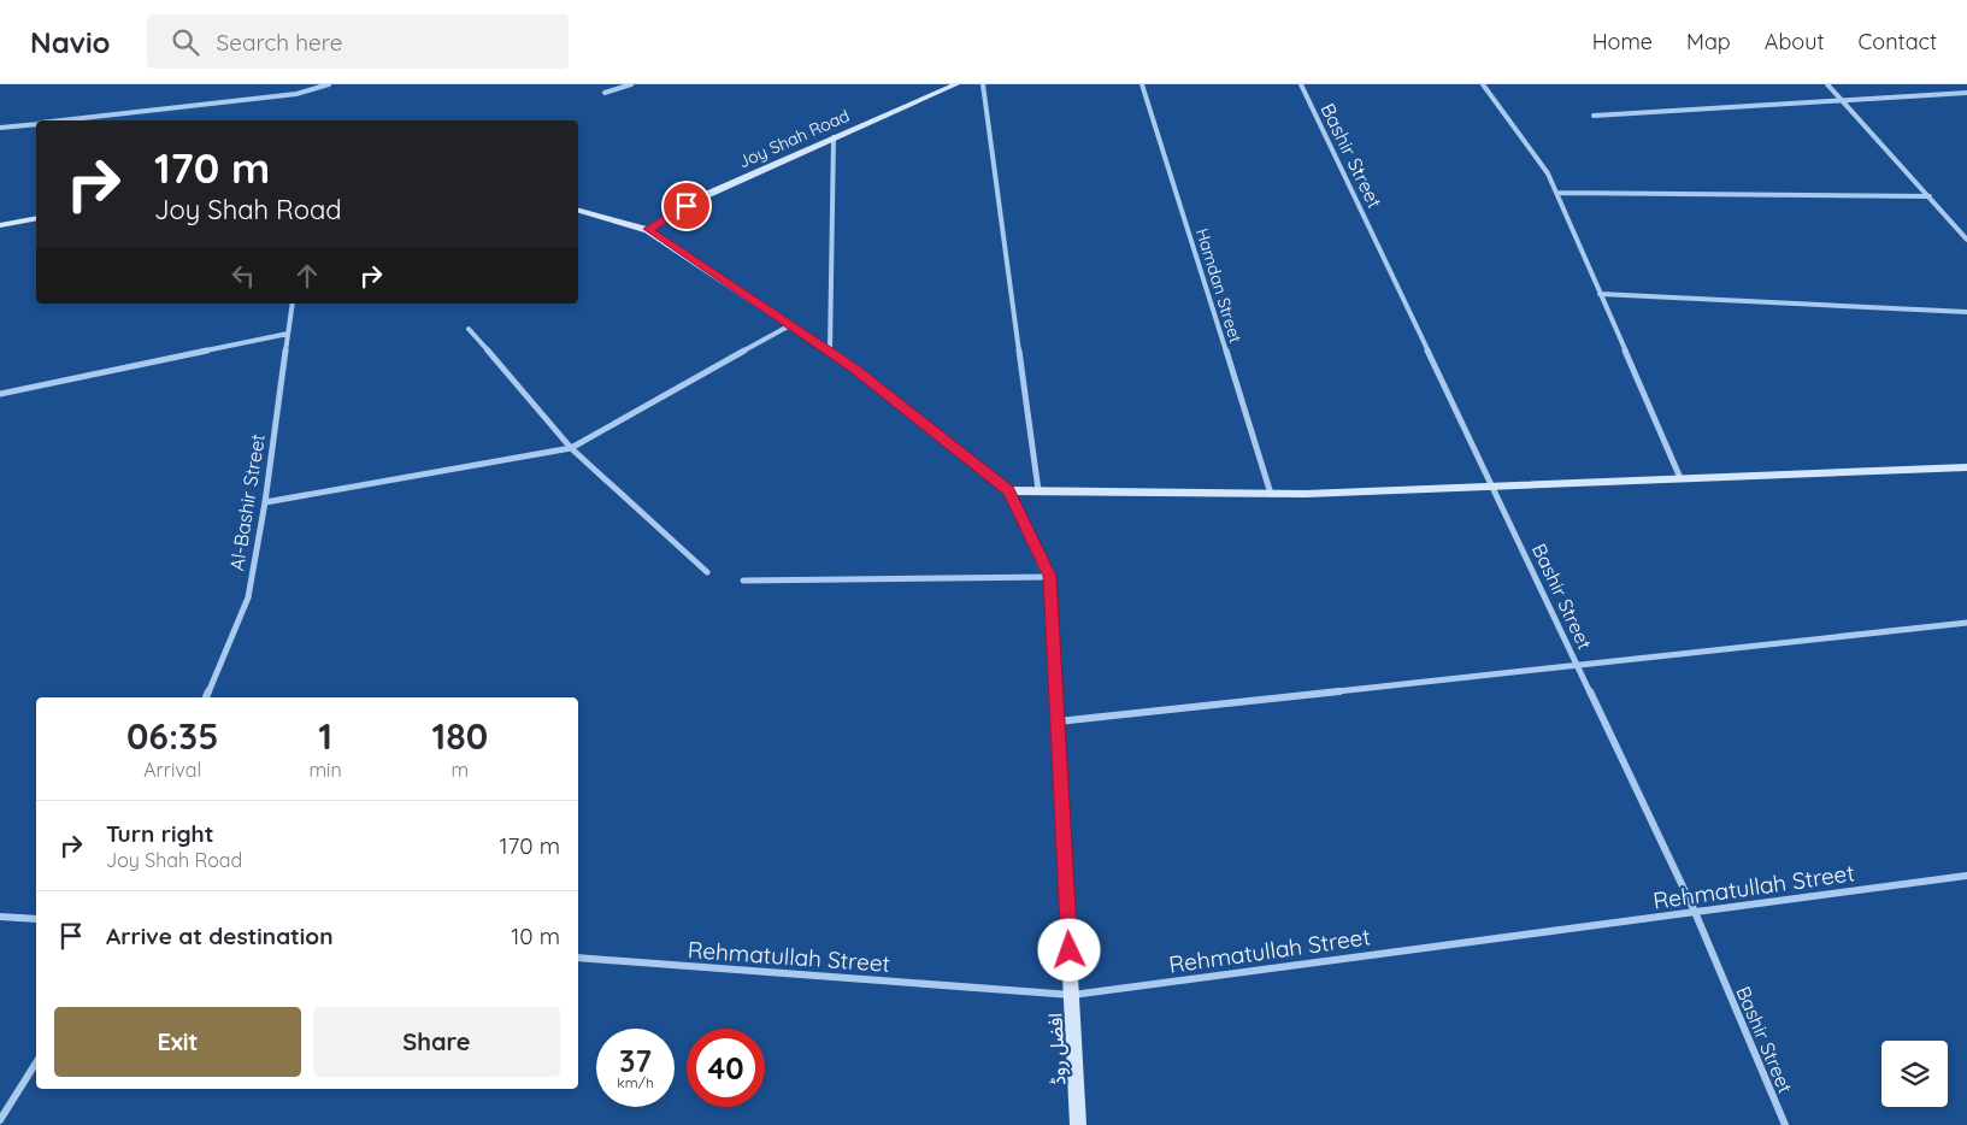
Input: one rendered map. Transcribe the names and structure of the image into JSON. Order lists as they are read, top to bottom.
{
  "streets": {
    "street": [
      "Joy Shah Road",
      "Bashir Street",
      "Hamdan Street",
      "Al-Bashir Street",
      "Rehmatullah Street",
      "افضل روڈ"
    ]
  },
  "crossings": [
    ["Joy Shah Road", "افضل روڈ"],
    ["Bashir Street", "Rehmatullah Street"],
    ["Rehmatullah Street", "افضل روڈ"]
  ],
  "page": {
    "header": "Navio",
    "search": "Search here",
    "nav": [
      "Home",
      "Map",
      "About",
      "Contact"
    ],
    "turn": ["170 m", "Joy Shah Road"],
    "eta": [
      "06:35",
      "Arrival",
      "1",
      "min",
      "180",
      "m"
    ],
    "list": [
      {
        "name": "Turn right",
        "note": "Joy Shah Road",
        "value": "170 m"
      },
      {
        "name": "Arrive at destination",
        "value": "10 m"
      }
    ],
    "buttons": ["Exit", "Share"],
    "speed": "37 km/h",
    "limit": "40"
  }
}
